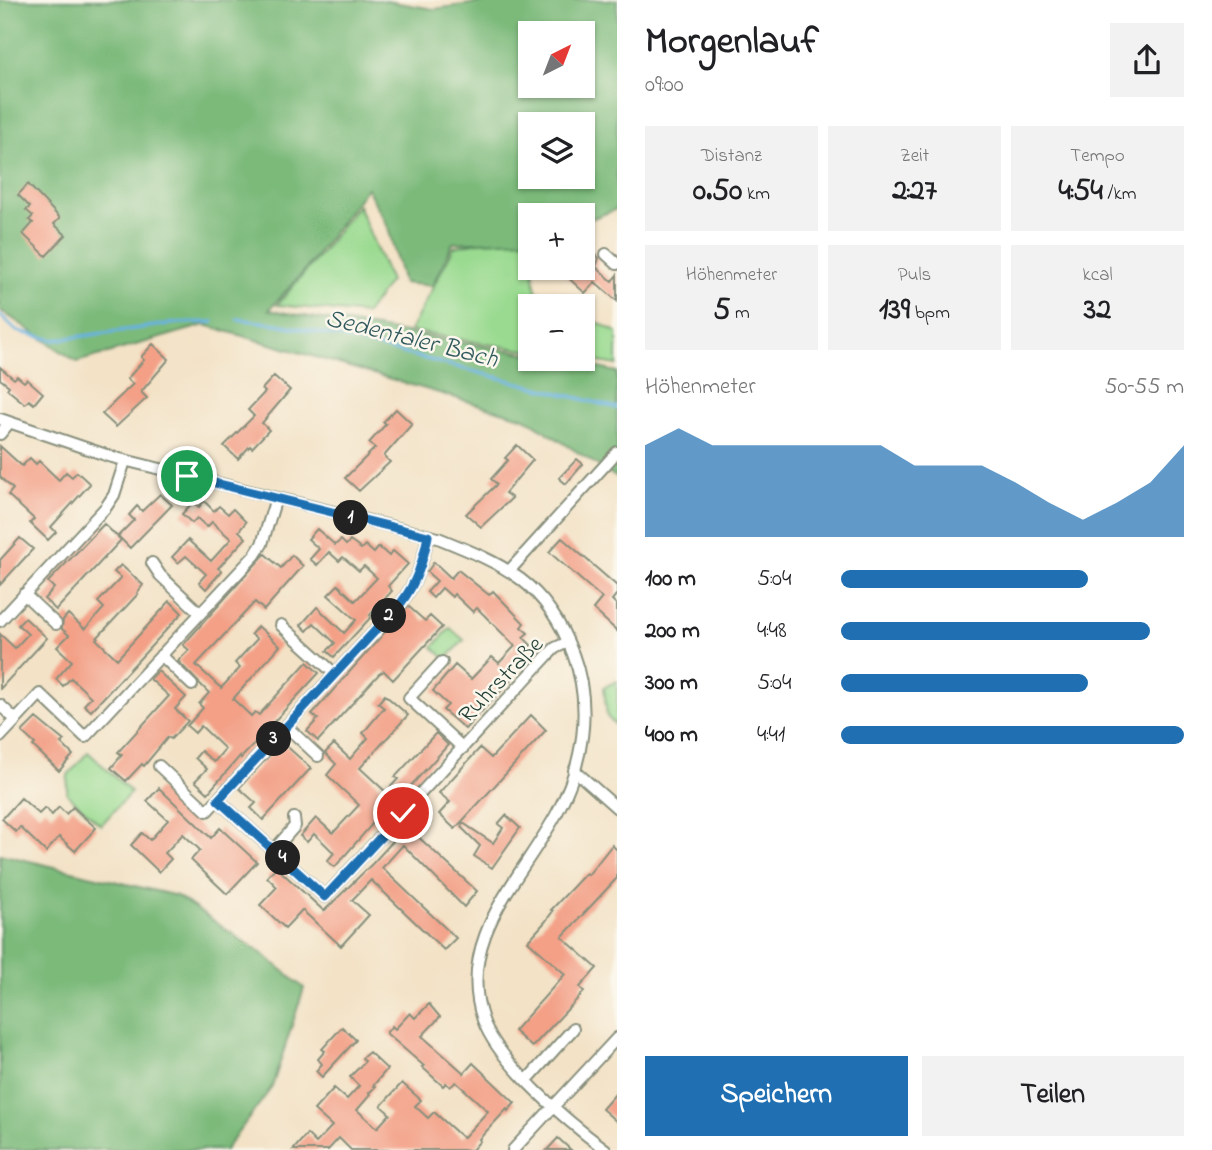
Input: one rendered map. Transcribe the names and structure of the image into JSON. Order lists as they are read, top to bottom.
{
  "streets": {
    "street": ["Ruhrstraße"]
  },
  "water": ["Sedentaler Bach"],
  "north": "top right",
  "page": {
    "heading": ["Morgenlauf", "09:00"],
    "map_buttons": ["+", "−"],
    "stats": [
      ["Distanz", "0.50 km"],
      ["Zeit", "2:27"],
      ["Tempo", "4:54 /km"],
      ["Höhenmeter", "5 m"],
      ["Puls", "139 bpm"],
      ["kcal", "32"]
    ],
    "chart": ["Höhenmeter", "50–55 m"],
    "pins": [
      "1",
      "2",
      "3",
      "4"
    ],
    "list": [
      {
        "name": "100 m",
        "note": "5:04"
      },
      {
        "name": "200 m",
        "note": "4:48"
      },
      {
        "name": "300 m",
        "note": "5:04"
      },
      {
        "name": "400 m",
        "note": "4:41"
      }
    ],
    "buttons": ["Speichern", "Teilen"]
  }
}
